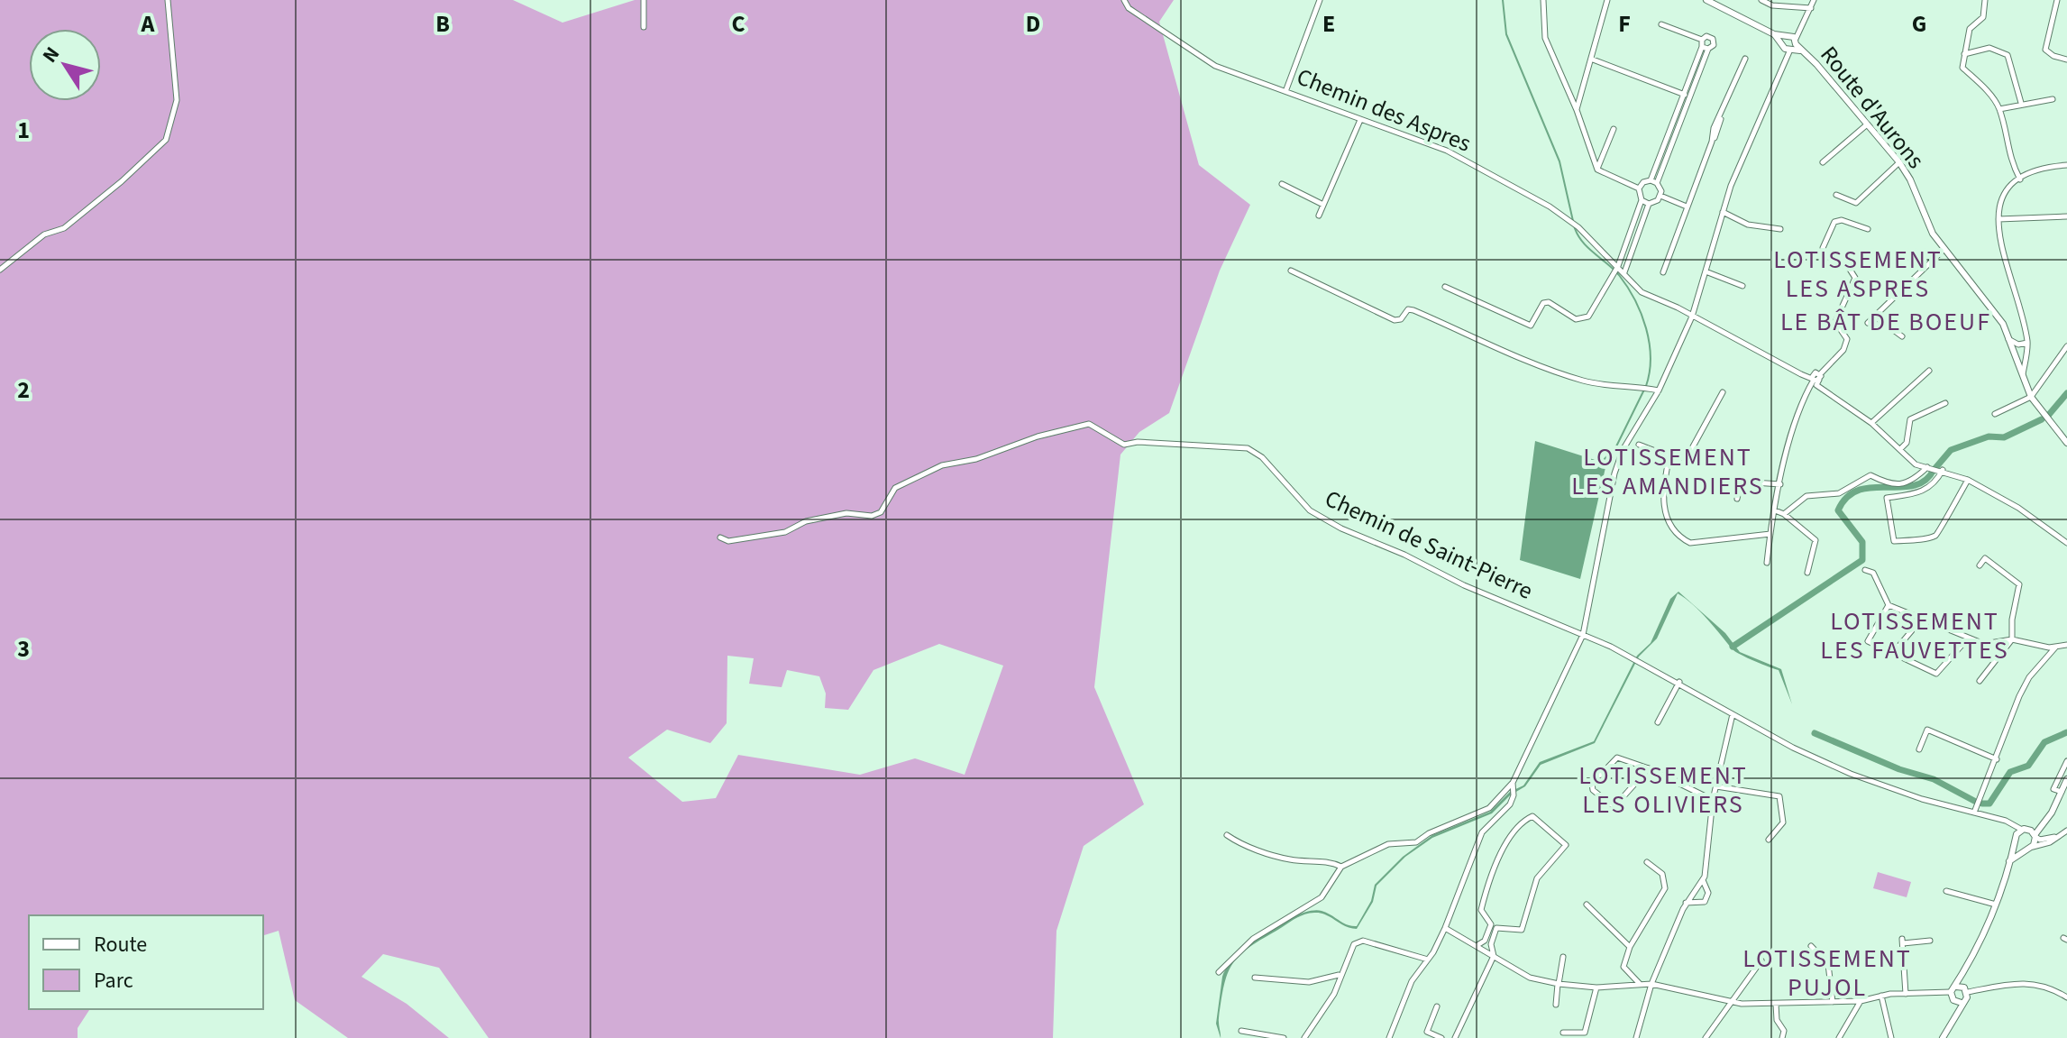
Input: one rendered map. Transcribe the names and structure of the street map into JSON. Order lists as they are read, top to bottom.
{
  "streets": {
    "street": ["Route d'Aurons", "Chemin des Aspres", "Chemin de Saint-Pierre"]
  },
  "districts": [
    "LOTISSEMENT LES ASPRES",
    "LE BÂT DE BOEUF",
    "LOTISSEMENT LES AMANDIERS",
    "LOTISSEMENT LES FAUVETTES",
    "LOTISSEMENT LES OLIVIERS",
    "LOTISSEMENT PUJOL"
  ],
  "legend": ["Route", "Parc"],
  "north": "top left",
  "grid": {
    "columns": [
      "A",
      "B",
      "C",
      "D",
      "E",
      "F",
      "G"
    ],
    "rows": ["1", "2", "3"]
  }
}
